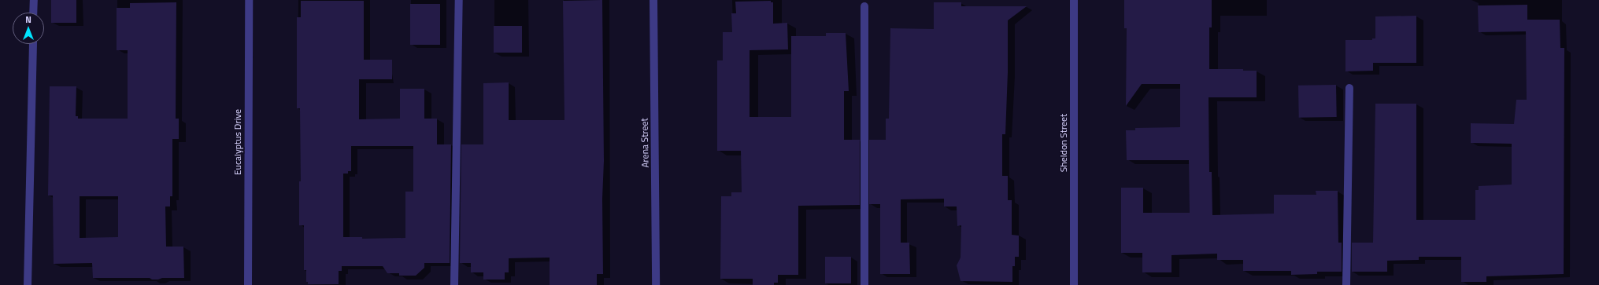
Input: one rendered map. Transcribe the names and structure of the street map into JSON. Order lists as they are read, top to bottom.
{
  "streets": {
    "street": ["Eucalyptus Drive", "Arena Street", "Sheldon Street"]
  },
  "north": "top"
}
